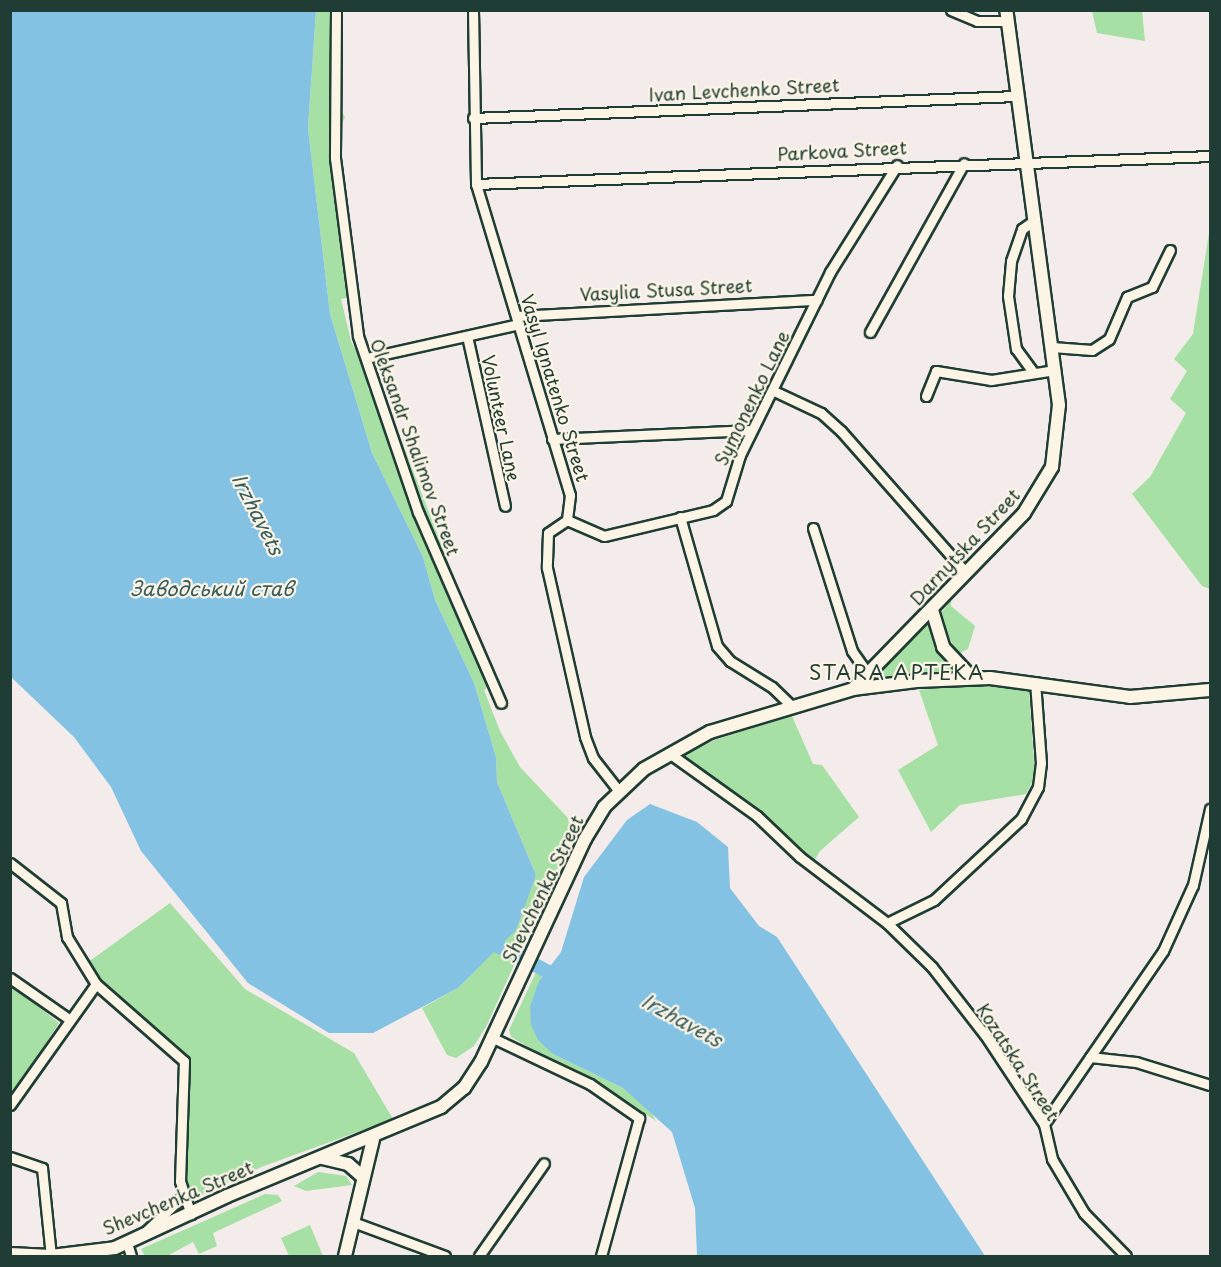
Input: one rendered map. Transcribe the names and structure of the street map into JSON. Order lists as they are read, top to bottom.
{
  "streets": {
    "street": [
      "Ivan Levchenko Street",
      "Parkova Street",
      "Vasylia Stusa Street",
      "Vasyl Ignatenko Street",
      "Symonenko Lane",
      "Volunteer Lane",
      "Oleksandr Shalimov Street",
      "Darnytska Street",
      "Shevchenka Street",
      "Kozatska Street"
    ]
  },
  "crossings": [
    ["Ivan Levchenko Street", "Vasyl Ignatenko Street"],
    ["Ivan Levchenko Street", "Darnytska Street"],
    ["Parkova Street", "Vasyl Ignatenko Street"],
    ["Parkova Street", "Symonenko Lane"],
    ["Parkova Street", "Darnytska Street"],
    ["Vasylia Stusa Street", "Vasyl Ignatenko Street"],
    ["Vasylia Stusa Street", "Symonenko Lane"],
    ["Vasylia Stusa Street", "Volunteer Lane"],
    ["Vasyl Ignatenko Street", "Symonenko Lane"],
    ["Vasyl Ignatenko Street", "Volunteer Lane"],
    ["Volunteer Lane", "Oleksandr Shalimov Street"],
    ["Darnytska Street", "Shevchenka Street"],
    ["Shevchenka Street", "Kozatska Street"]
  ],
  "districts": ["STARA APTEKA"],
  "water": ["Irzhavets", "Заводський став"]
}
